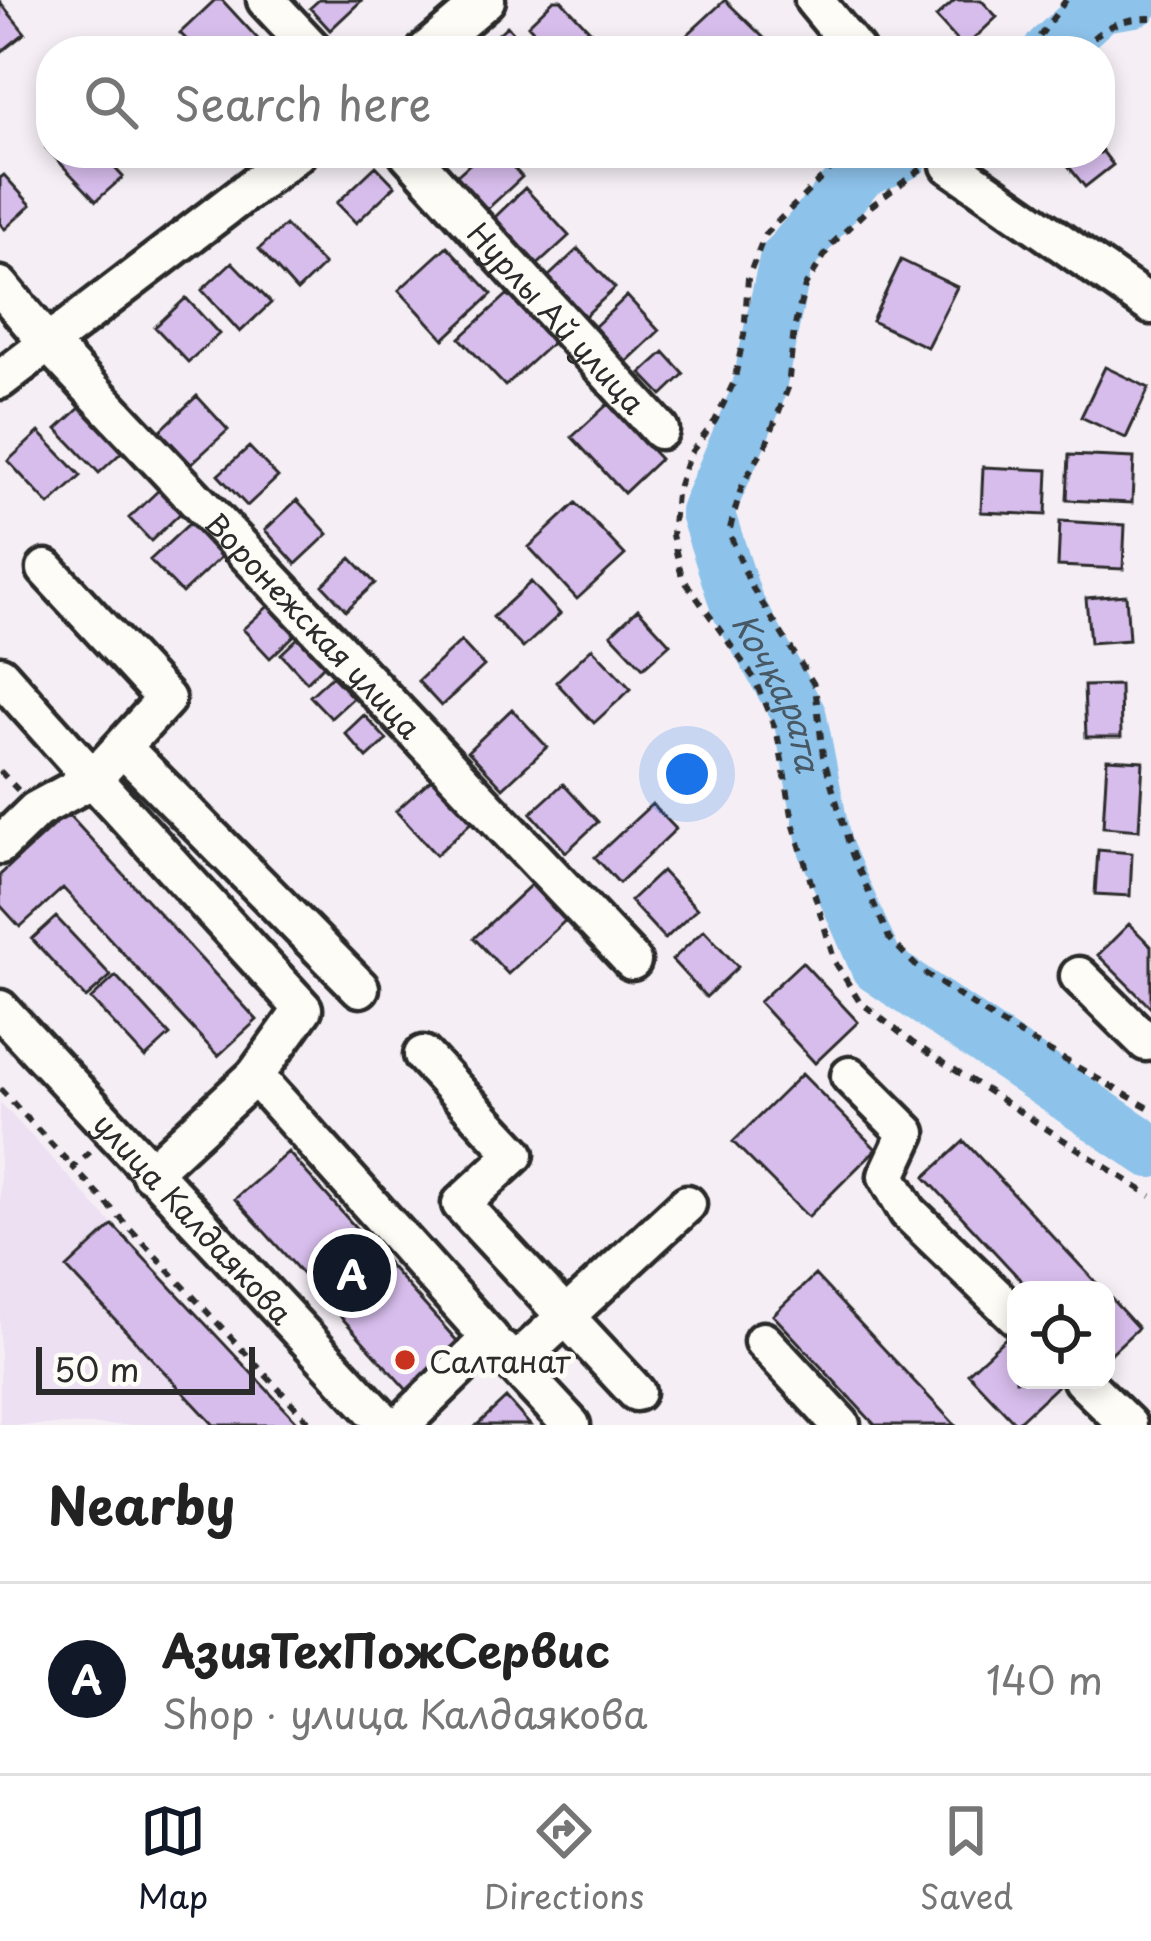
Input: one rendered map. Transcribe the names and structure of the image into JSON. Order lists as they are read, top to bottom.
{
  "streets": {
    "street": ["Нурлы Ай улица", "Воронежская улица", "улица Калдаякова"]
  },
  "water": ["Кочкарата"],
  "places": ["Салтанат"],
  "scale_bar": "50 m",
  "page": {
    "search": "Search here",
    "pins": "A",
    "scale": "50 m",
    "heading": "Nearby",
    "list": [
      {
        "mark": "A",
        "name": "АзияТехПожСервис",
        "note": "Shop · улица Калдаякова",
        "value": "140 m"
      }
    ],
    "nav": ["Map", "Directions", "Saved"]
  }
}
